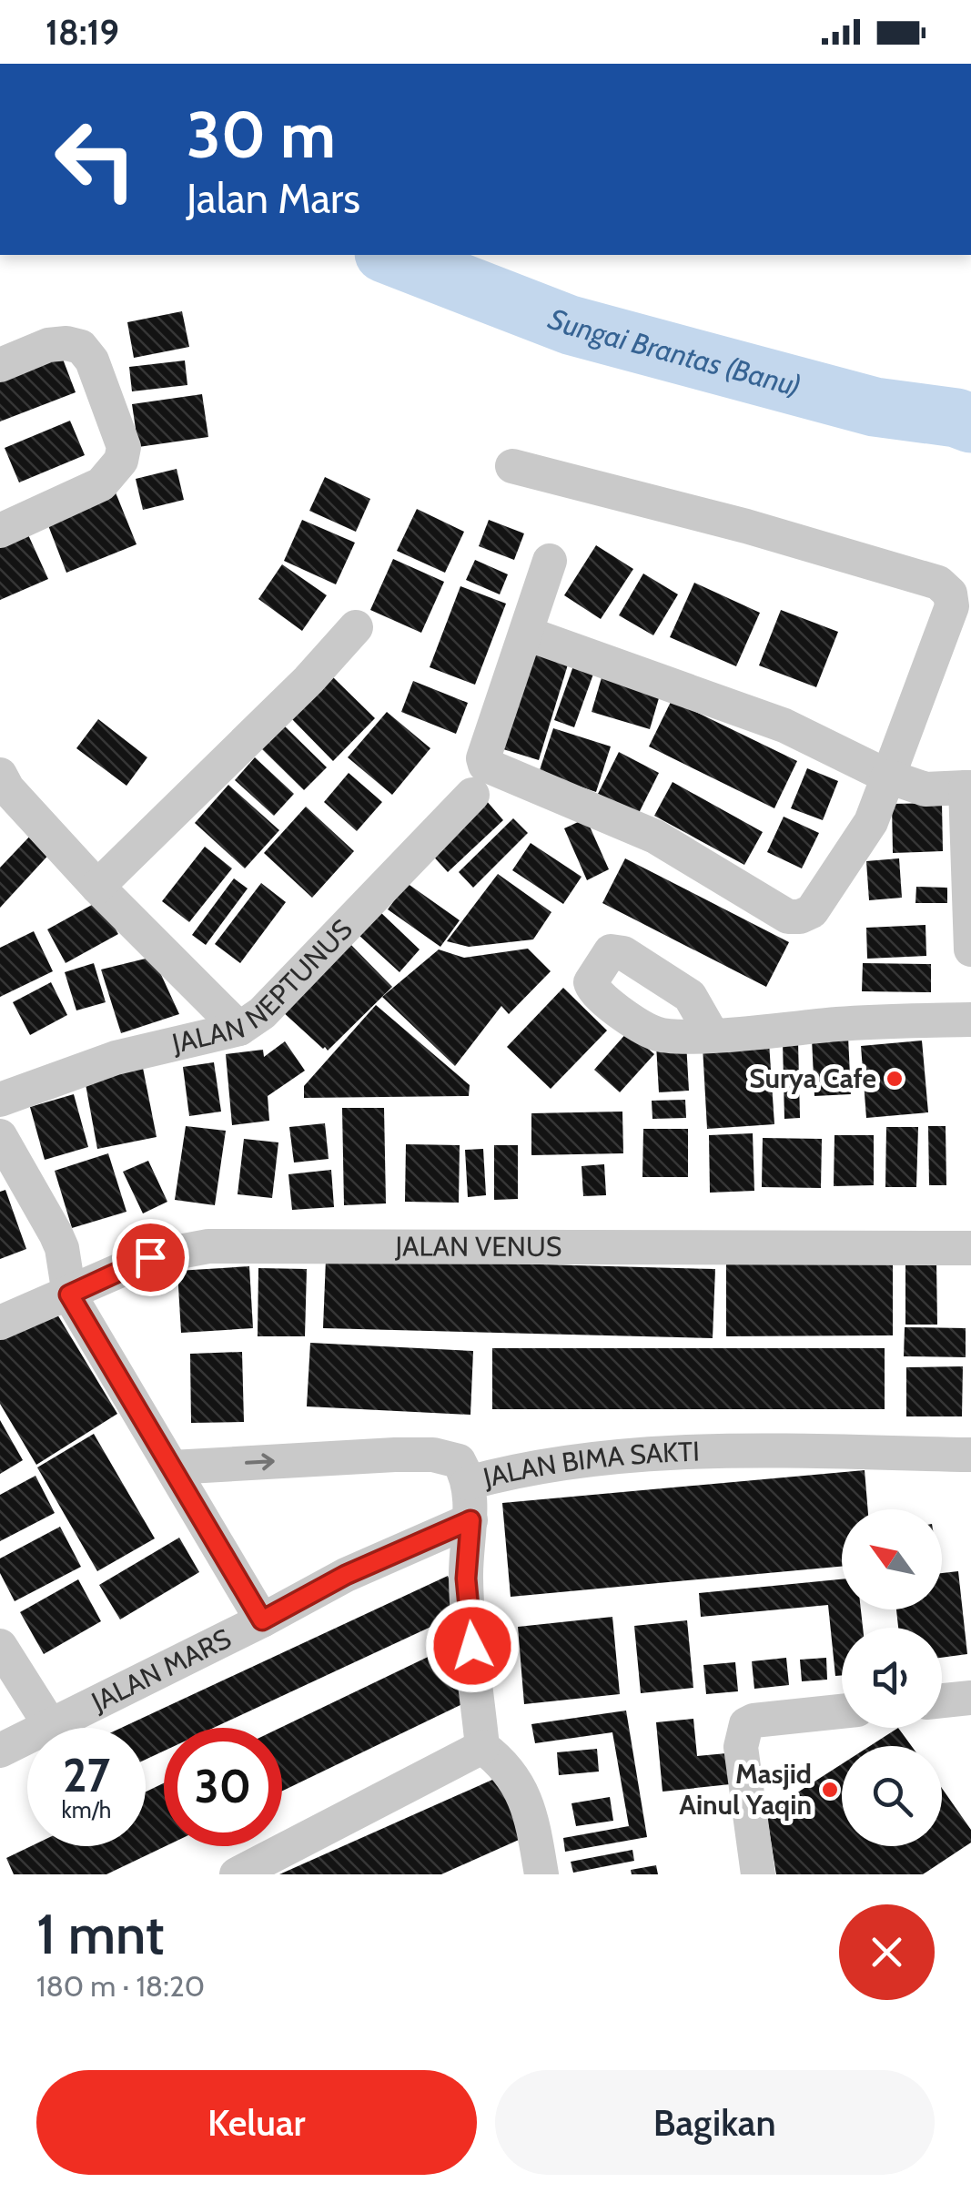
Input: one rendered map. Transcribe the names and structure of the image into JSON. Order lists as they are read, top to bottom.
{
  "streets": {
    "street": [
      "JALAN NEPTUNUS",
      "JALAN VENUS",
      "JALAN BIMA SAKTI",
      "JALAN MARS"
    ]
  },
  "one_way": ["JALAN BIMA SAKTI"],
  "water": ["Sungai Brantas (Banu)"],
  "places": ["Surya Cafe", "Masjid Ainul Yaqin"],
  "north": "top left",
  "page": {
    "status": "18:19",
    "turn": ["30 m", "Jalan Mars"],
    "speed": "27 km/h",
    "limit": "30",
    "heading": ["1 mnt", "180 m · 18:20"],
    "buttons": ["Keluar", "Bagikan"]
  }
}
